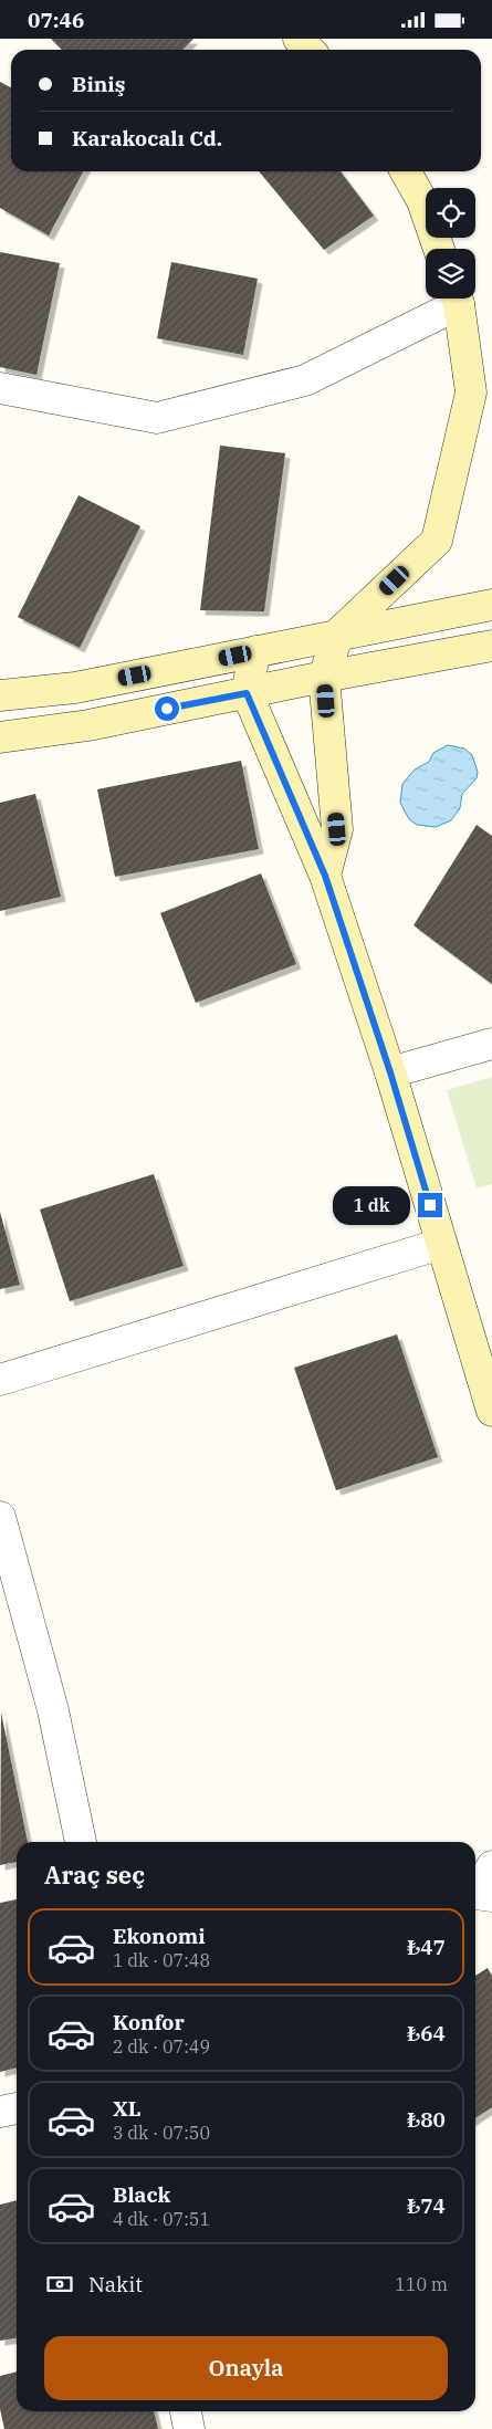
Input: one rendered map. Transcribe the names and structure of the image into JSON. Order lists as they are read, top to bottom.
{
  "page": {
    "status": "07:46",
    "banner": ["Biniş", "Karakocalı Cd."],
    "bubble": "1 dk",
    "heading": "Araç seç",
    "list": [
      {
        "name": "Ekonomi",
        "note": "1 dk · 07:48",
        "value": "₺47"
      },
      {
        "name": "Konfor",
        "note": "2 dk · 07:49",
        "value": "₺64"
      },
      {
        "name": "XL",
        "note": "3 dk · 07:50",
        "value": "₺80"
      },
      {
        "name": "Black",
        "note": "4 dk · 07:51",
        "value": "₺74"
      }
    ],
    "pay": ["Nakit", "110 m"],
    "buttons": "Onayla"
  }
}
